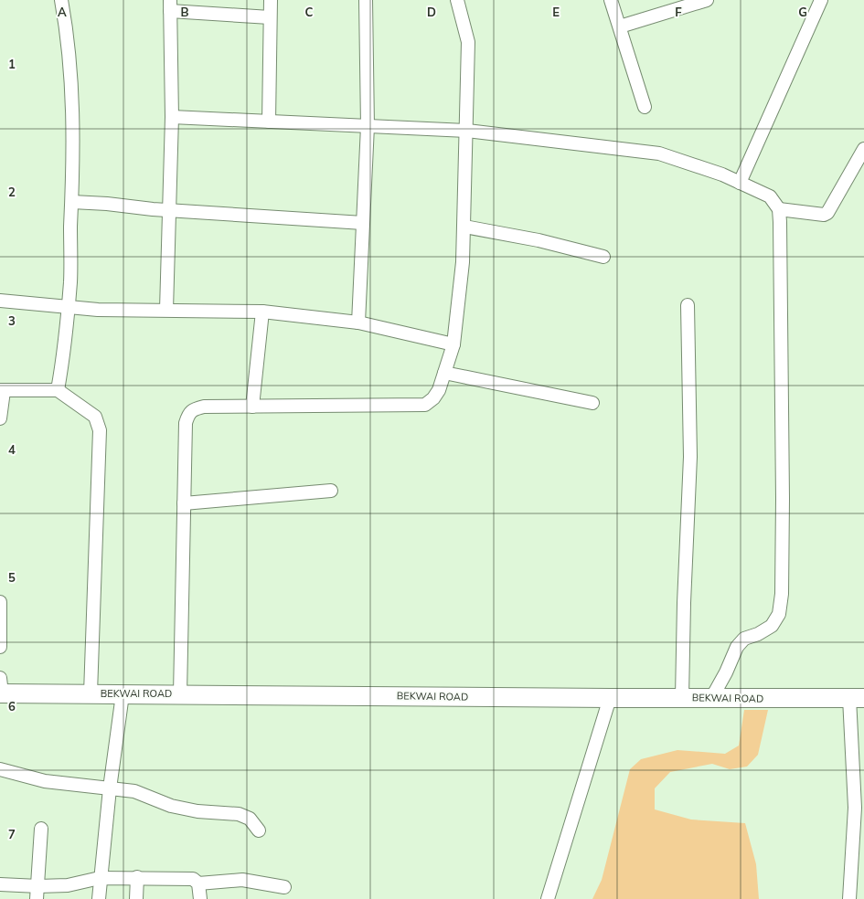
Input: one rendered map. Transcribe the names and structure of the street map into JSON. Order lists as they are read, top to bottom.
{
  "streets": {
    "highway": ["BEKWAI ROAD"]
  },
  "grid": {
    "columns": [
      "A",
      "B",
      "C",
      "D",
      "E",
      "F",
      "G"
    ],
    "rows": [
      "1",
      "2",
      "3",
      "4",
      "5",
      "6",
      "7"
    ]
  }
}
